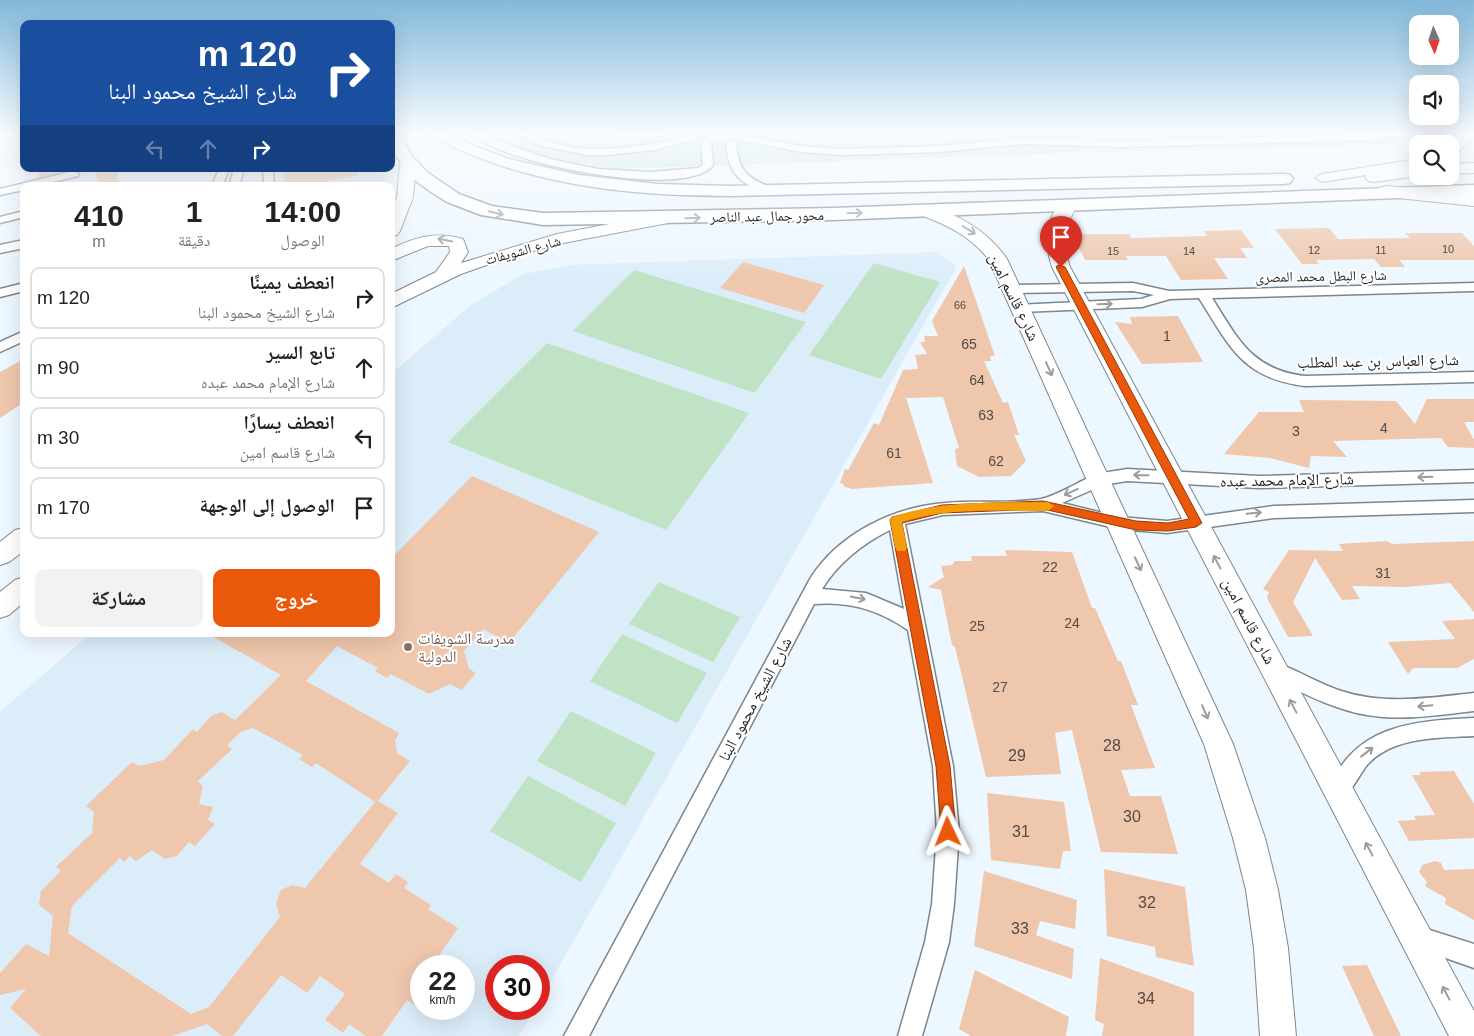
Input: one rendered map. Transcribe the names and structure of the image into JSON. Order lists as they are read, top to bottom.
{
  "streets": {
    "main road": ["محور جمال عبد الناصر", "شارع الشويفات", "شارع قاسم امين"],
    "street": [
      "شارع البطل محمد المصرى",
      "شارع العباس بن عبد المطلب",
      "شارع الإمام محمد عبده",
      "شارع الشيخ محمود البنا"
    ]
  },
  "crossings": [
    ["محور جمال عبد الناصر", "شارع الشويفات"],
    ["محور جمال عبد الناصر", "شارع قاسم امين"],
    ["شارع البطل محمد المصرى", "شارع قاسم امين"],
    ["شارع البطل محمد المصرى", "شارع العباس بن عبد المطلب"],
    ["شارع قاسم امين", "شارع الإمام محمد عبده"],
    ["شارع قاسم امين", "شارع الشيخ محمود البنا"],
    ["شارع الإمام محمد عبده", "شارع الشيخ محمود البنا"]
  ],
  "places": ["مدرسة الشويفات الدولية"],
  "house_numbers": [
    "10",
    "12",
    "11",
    "15",
    "14",
    "66",
    "1",
    "65",
    "64",
    "63",
    "4",
    "3",
    "61",
    "62",
    "22",
    "31",
    "24",
    "25",
    "27",
    "28",
    "29",
    "30",
    "31",
    "32",
    "33",
    "34"
  ],
  "north": "bottom",
  "page": {
    "turn": ["120 m", "شارع الشيخ محمود البنا"],
    "eta": [
      "14:00",
      "الوصول",
      "1",
      "دقيقة",
      "410",
      "m"
    ],
    "list": [
      {
        "name": "انعطف يمينًا",
        "note": "شارع الشيخ محمود البنا",
        "value": "120 m"
      },
      {
        "name": "تابع السير",
        "note": "شارع الإمام محمد عبده",
        "value": "90 m"
      },
      {
        "name": "انعطف يسارًا",
        "note": "شارع قاسم امين",
        "value": "30 m"
      },
      {
        "name": "الوصول إلى الوجهة",
        "value": "170 m"
      }
    ],
    "buttons": ["خروج", "مشاركة"],
    "speed": "22 km/h",
    "limit": "30"
  }
}
